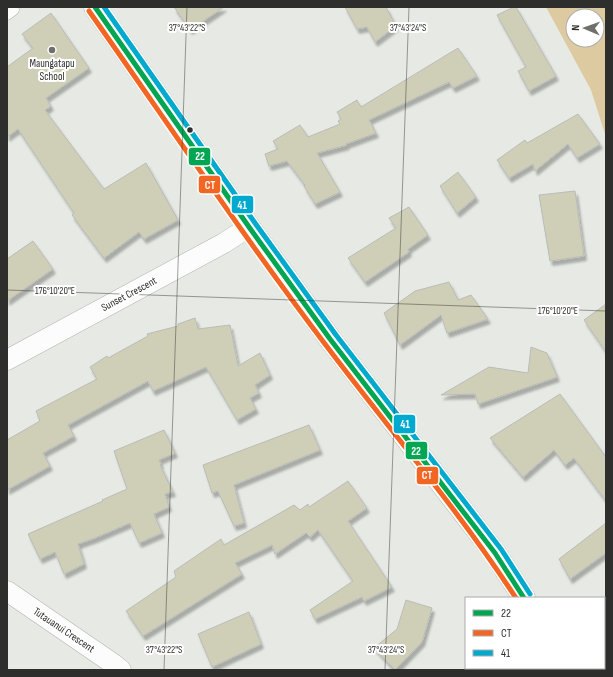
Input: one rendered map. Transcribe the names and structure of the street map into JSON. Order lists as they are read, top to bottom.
{
  "streets": {
    "street": ["Sunset Crescent", "Tutauanui Crescent"]
  },
  "places": ["Maungatapu School"],
  "lines": ["transit line 22", "transit line 41", "transit line CT"],
  "legend": ["22", "CT", "41"],
  "north": "left",
  "coordinates": ["37°43'22\"S", "37°43'24\"S", "176°10'20\"E"]
}
